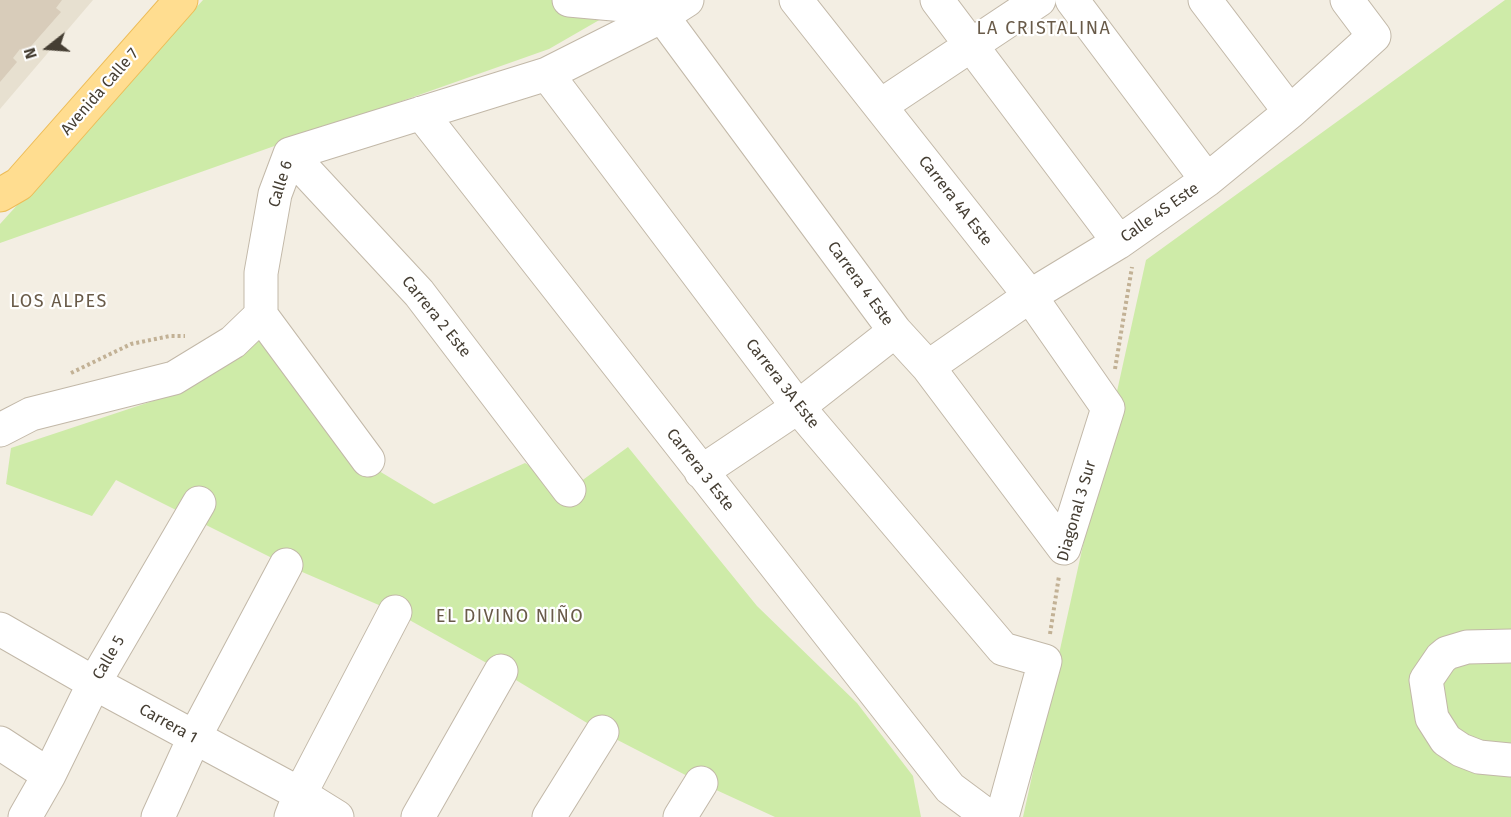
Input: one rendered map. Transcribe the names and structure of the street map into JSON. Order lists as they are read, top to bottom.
{
  "streets": {
    "main road": ["Avenida Calle 7"],
    "street": [
      "Calle 6",
      "Carrera 4A Este",
      "Calle 4S Este",
      "Carrera 4 Este",
      "Carrera 2 Este",
      "Carrera 3A Este",
      "Carrera 3 Este",
      "Diagonal 3 Sur",
      "Calle 5",
      "Carrera 1"
    ]
  },
  "crossings": [
    ["Calle 6", "Carrera 4 Este"],
    ["Calle 6", "Carrera 2 Este"],
    ["Calle 6", "Carrera 3A Este"],
    ["Calle 6", "Carrera 3 Este"],
    ["Carrera 4A Este", "Calle 4S Este"],
    ["Carrera 4A Este", "Diagonal 3 Sur"],
    ["Calle 4S Este", "Carrera 4 Este"],
    ["Carrera 4 Este", "Diagonal 3 Sur"],
    ["Carrera 3A Este", "Diagonal 3 Sur"],
    ["Calle 5", "Carrera 1"]
  ],
  "districts": ["LA CRISTALINA", "LOS ALPES", "EL DIVINO NIÑO"],
  "north": "left"
}
